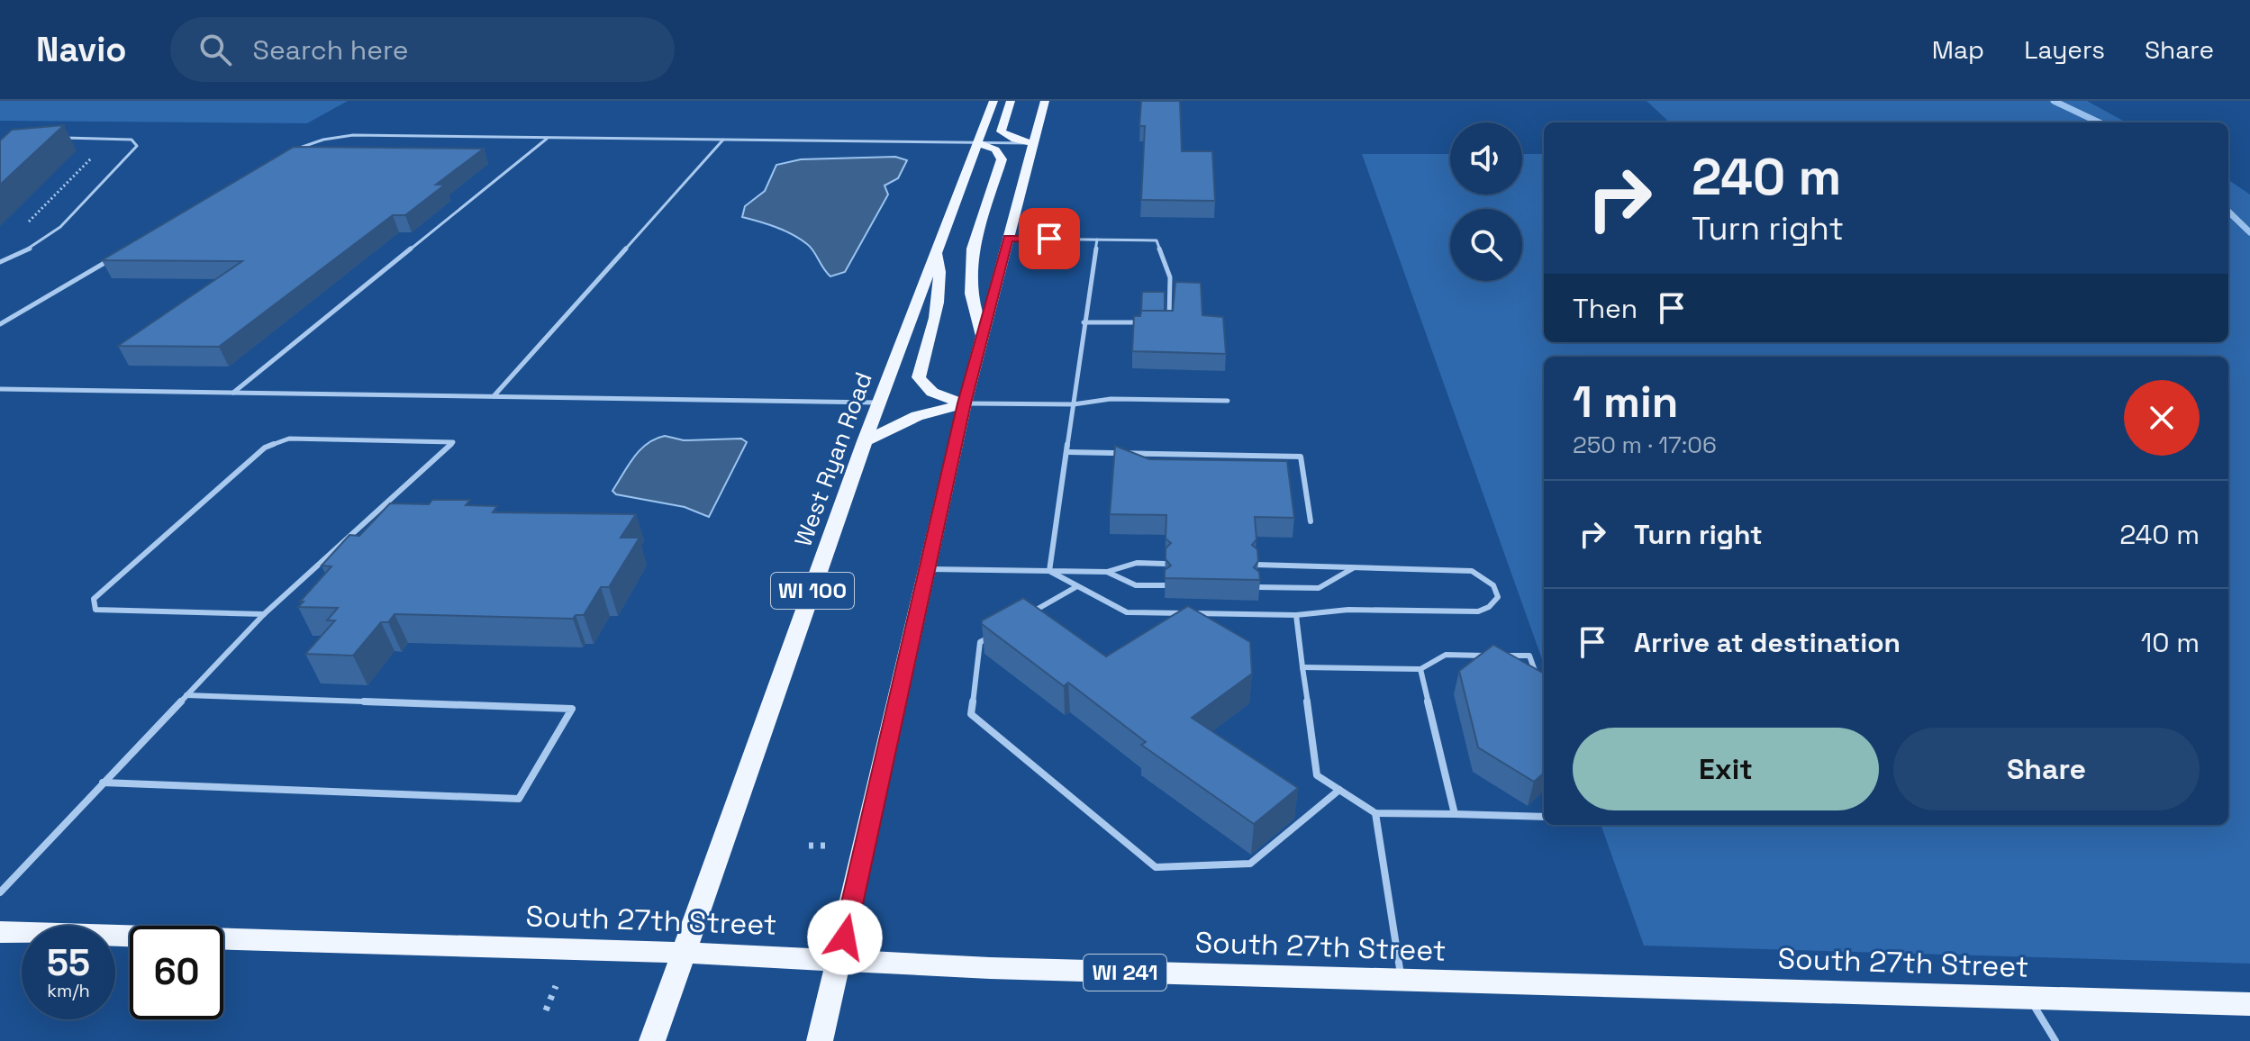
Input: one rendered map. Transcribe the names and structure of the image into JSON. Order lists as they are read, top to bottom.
{
  "streets": {
    "main road": [
      "West Ryan Road",
      "WI 100",
      "South 27th Street",
      "WI 241"
    ]
  },
  "crossings": [
    ["West Ryan Road", "South 27th Street"]
  ],
  "page": {
    "header": "Navio",
    "search": "Search here",
    "nav": ["Map", "Layers", "Share"],
    "turn": ["240 m", "Turn right"],
    "then": "Then",
    "heading": ["1 min", "250 m · 17:06"],
    "list": [
      {
        "name": "Turn right",
        "value": "240 m"
      },
      {
        "name": "Arrive at destination",
        "value": "10 m"
      }
    ],
    "buttons": ["Exit", "Share"],
    "speed": "55 km/h",
    "limit": "60"
  }
}
